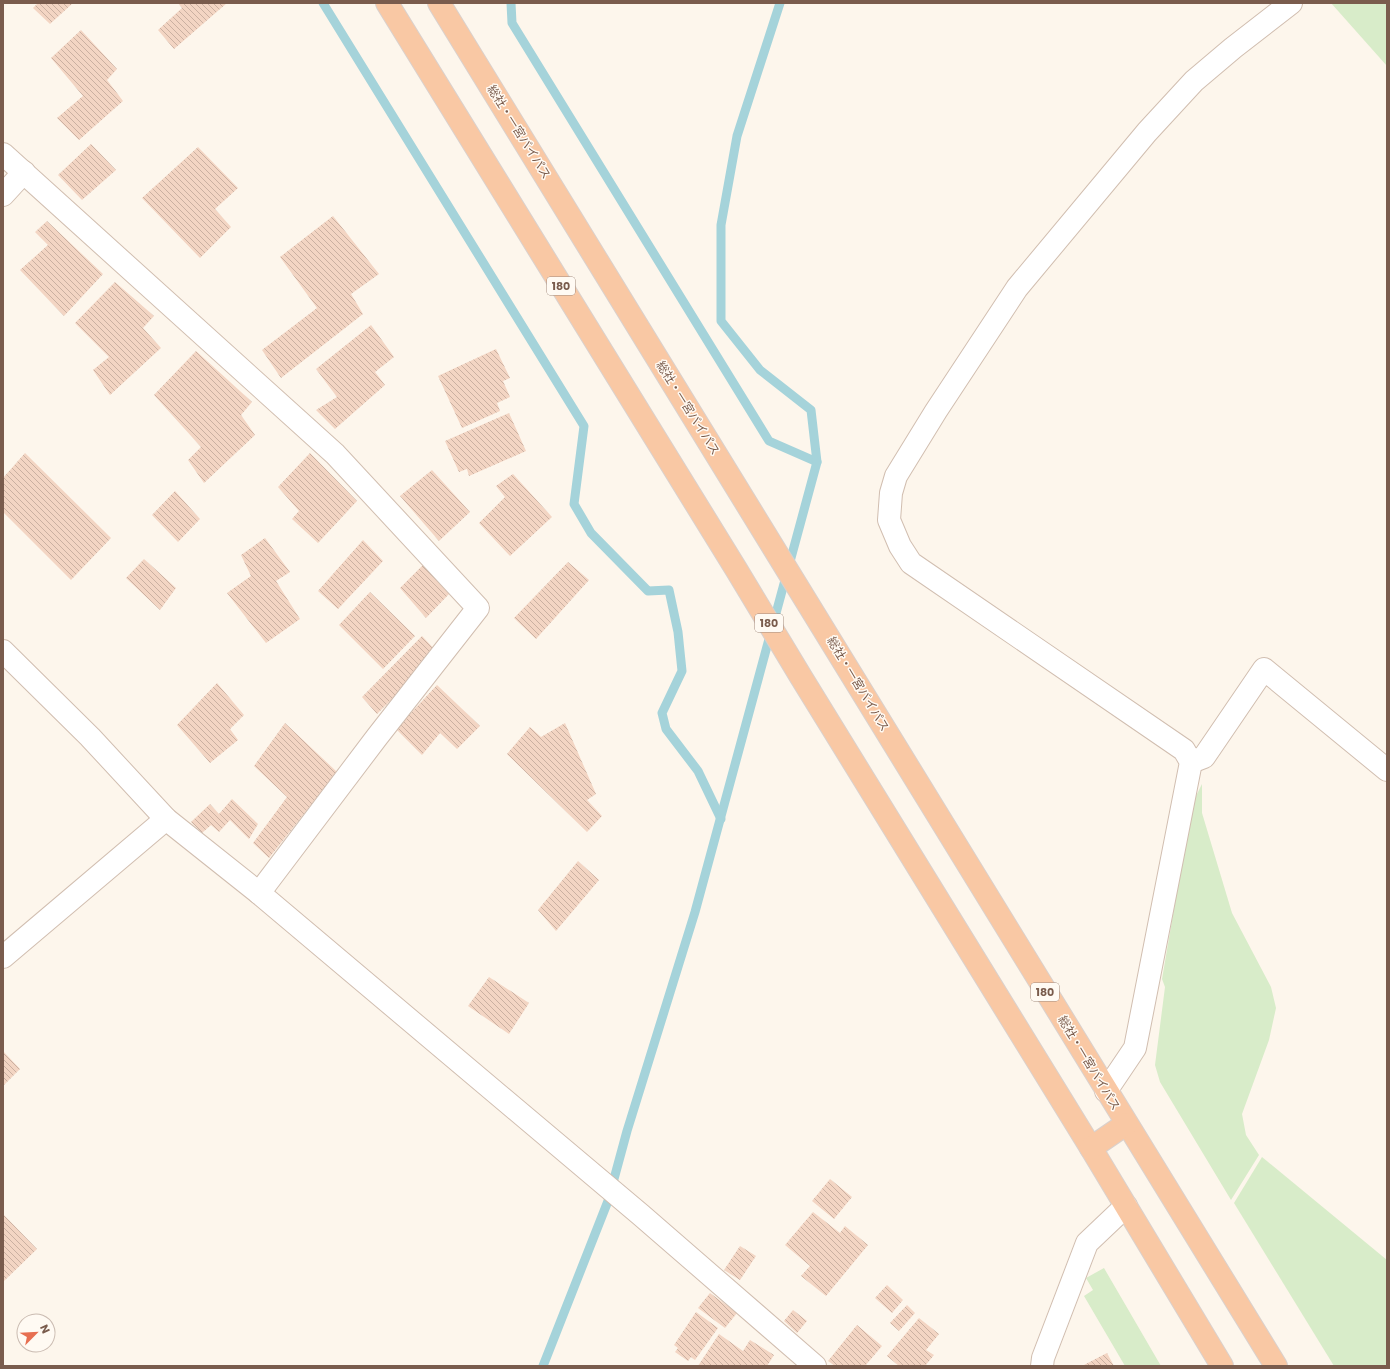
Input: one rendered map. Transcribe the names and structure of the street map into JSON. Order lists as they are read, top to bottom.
{
  "streets": {
    "highway": ["総社・一宮バイパス", "180"]
  },
  "north": "top right"
}
